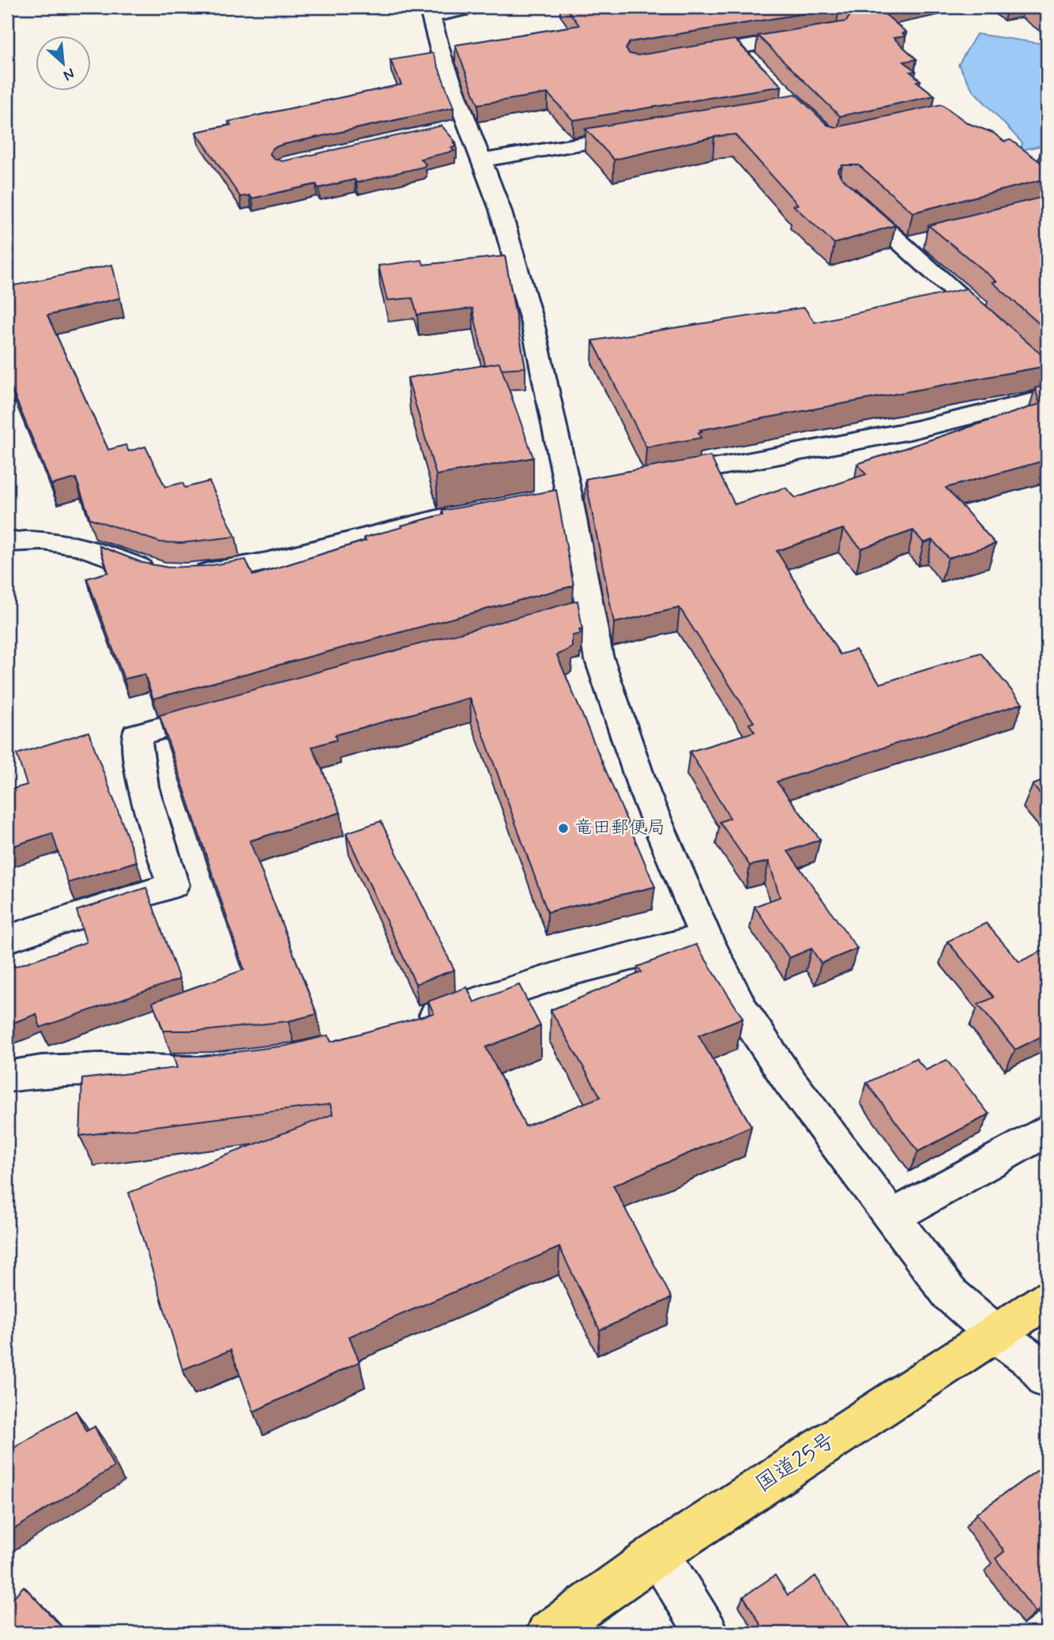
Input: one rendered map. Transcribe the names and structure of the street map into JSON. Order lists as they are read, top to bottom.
{
  "streets": {
    "highway": ["国道25号"]
  },
  "places": ["竜田郵便局"],
  "north": "bottom right"
}
